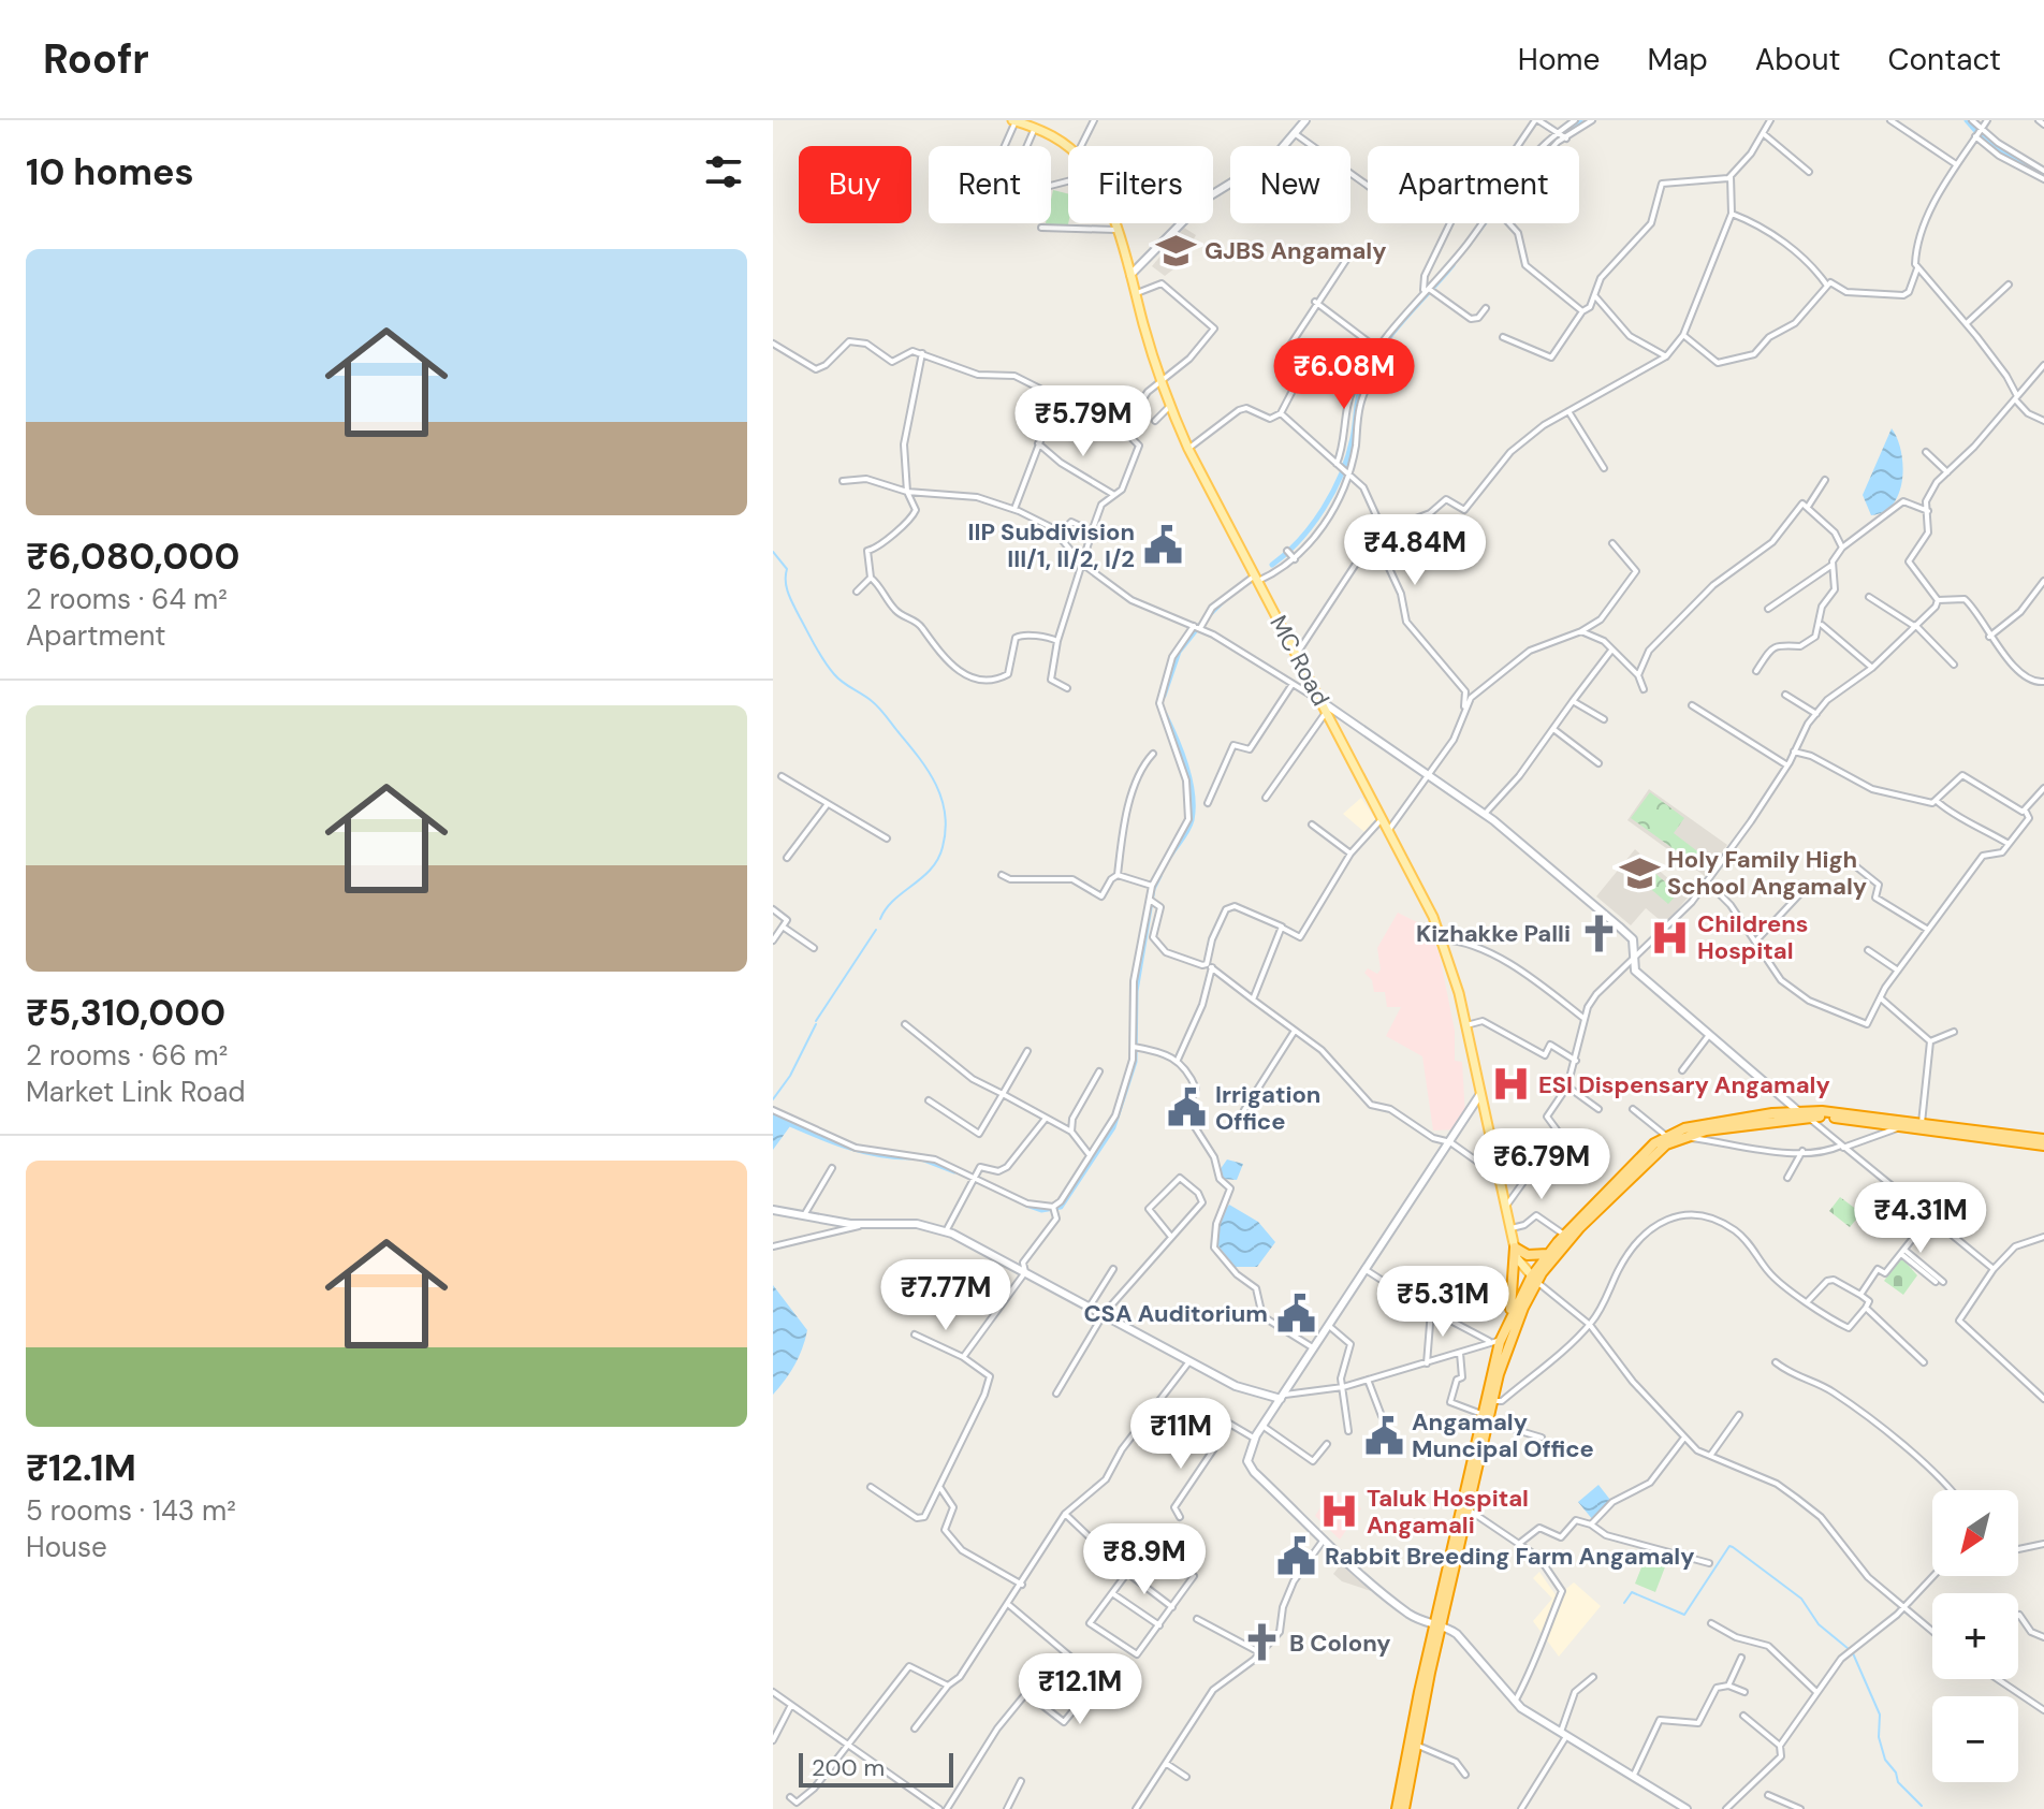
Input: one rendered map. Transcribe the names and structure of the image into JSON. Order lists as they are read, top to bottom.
{
  "streets": {
    "main road": ["MC Road"]
  },
  "places": {
    "school or university": ["GJBS Angamaly", "Holy Family High School Angamaly"],
    "public building": [
      "IIP Subdivision III/1, II/2, I/2",
      "Irrigation Office",
      "CSA Auditorium",
      "Angamaly Muncipal Office",
      "Rabbit Breeding Farm Angamaly"
    ],
    "church": ["Kizhakke Palli", "B Colony"],
    "hospital": ["Childrens Hospital", "ESI Dispensary Angamaly", "Taluk Hospital Angamali"]
  },
  "scale_bar": "200 m",
  "north": "bottom left",
  "page": {
    "header": "Roofr",
    "nav": [
      "Home",
      "Map",
      "About",
      "Contact"
    ],
    "heading": "10 homes",
    "chip": [
      "Buy",
      "Rent",
      "Filters",
      "New",
      "Apartment"
    ],
    "list": [
      {
        "name": "₹6,080,000",
        "note": "2 rooms · 64 m² · Apartment"
      },
      {
        "name": "₹5,310,000",
        "note": "2 rooms · 66 m² · Market Link Road"
      },
      {
        "name": "₹12.1M",
        "note": "5 rooms · 143 m² · House"
      }
    ],
    "price": [
      "₹6.08M",
      "₹5.79M",
      "₹4.84M",
      "₹6.79M",
      "₹4.31M",
      "₹7.77M",
      "₹5.31M",
      "₹11M",
      "₹8.9M",
      "₹12.1M"
    ],
    "map_buttons": ["+", "−"],
    "scale": "200 m"
  }
}
